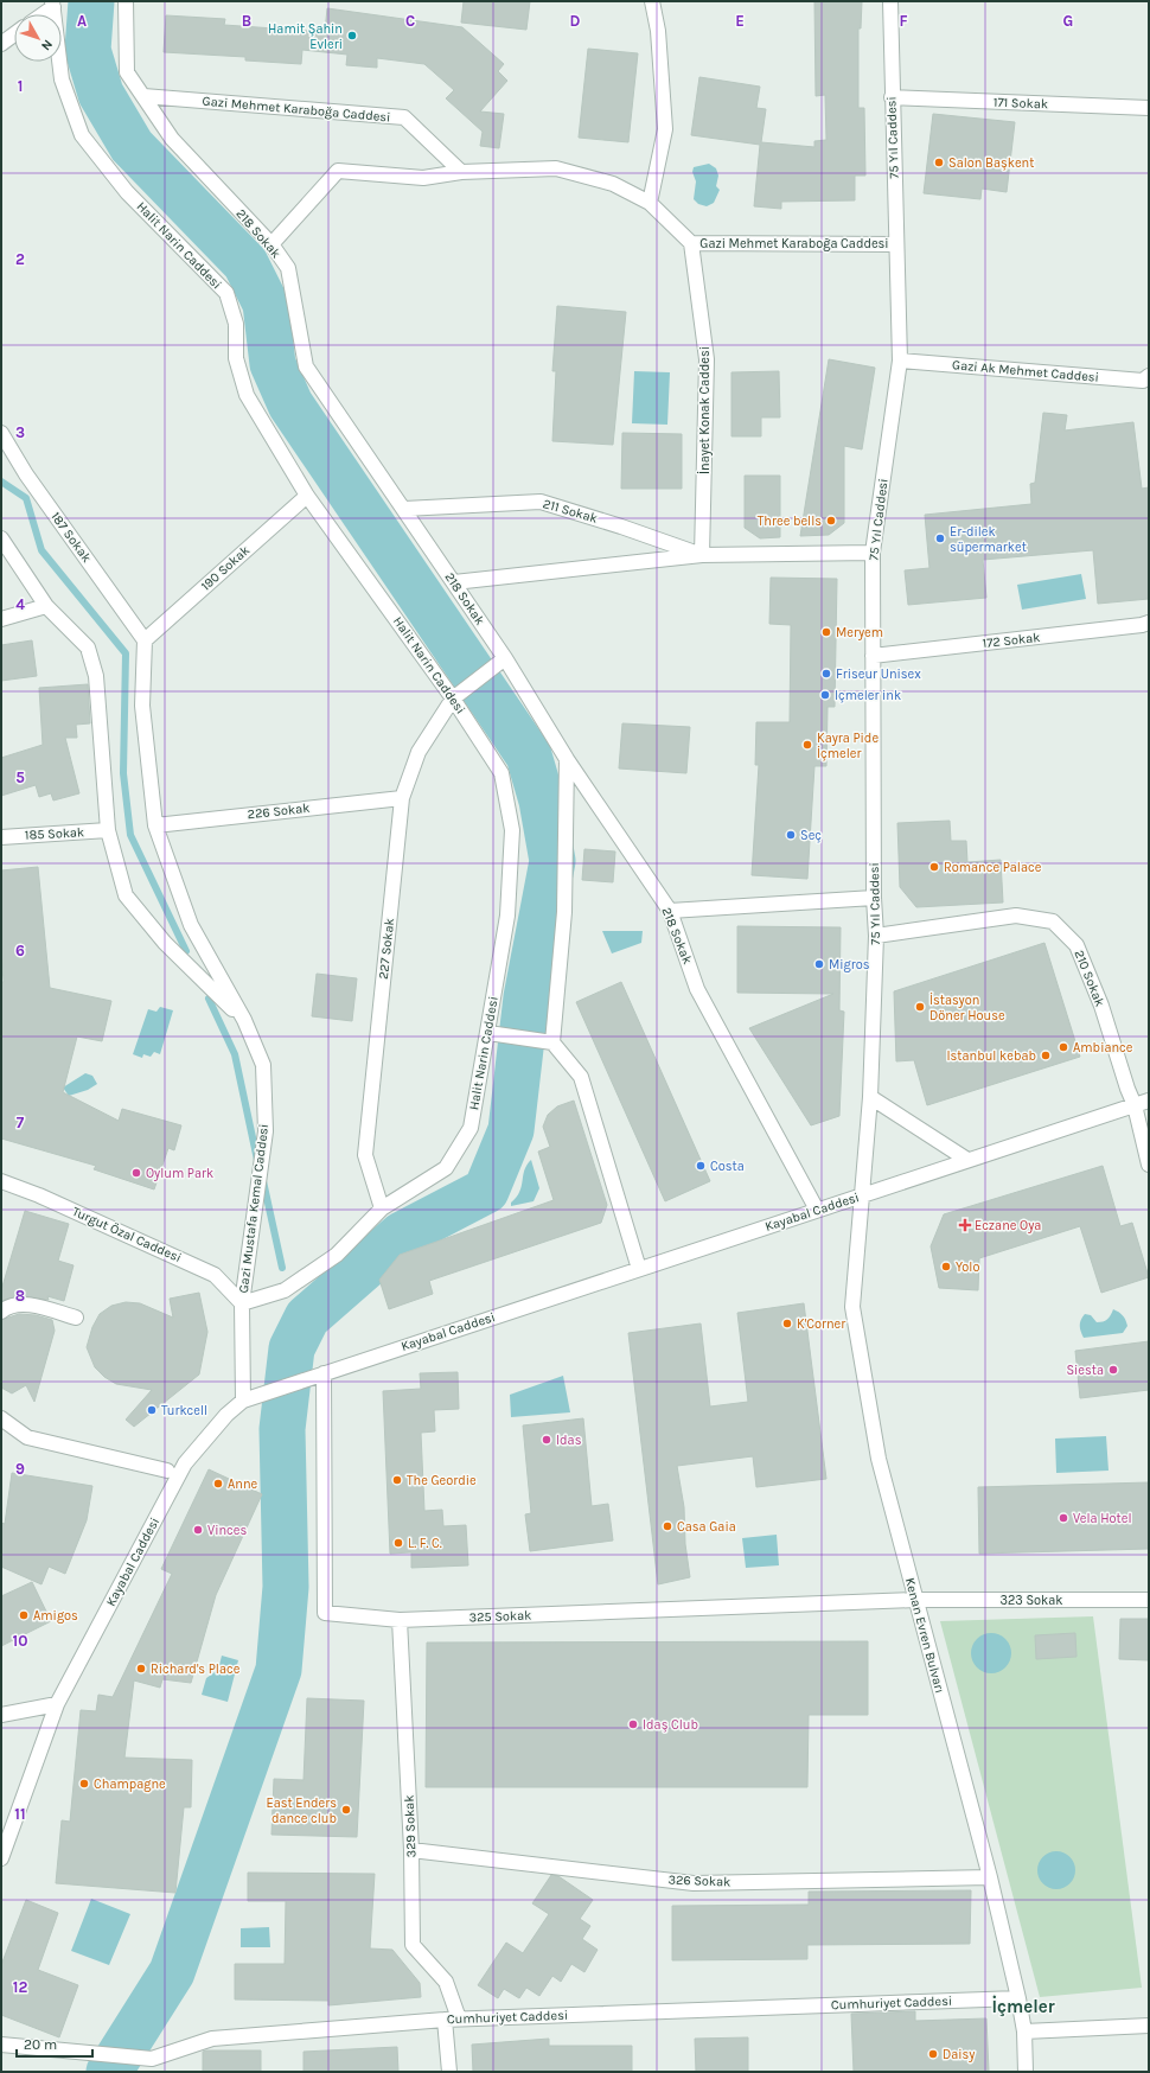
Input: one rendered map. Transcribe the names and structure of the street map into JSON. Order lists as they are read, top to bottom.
{
  "streets": {
    "street": [
      "171 Sokak",
      "Gazi Mehmet Karaboğa Caddesi",
      "75 Yıl Caddesi",
      "218 Sokak",
      "Halit Narin Caddesi",
      "Gazi Ak Mehmet Caddesi",
      "İnayet Konak Caddesi",
      "211 Sokak",
      "187 Sokak",
      "190 Sokak",
      "172 Sokak",
      "226 Sokak",
      "185 Sokak",
      "227 Sokak",
      "210 Sokak",
      "Gazi Mustafa Kemal Caddesi",
      "Kayabal Caddesi",
      "Turgut Özal Caddesi",
      "323 Sokak",
      "325 Sokak",
      "Kenan Evren Bulvarı",
      "329 Sokak",
      "326 Sokak",
      "Cumhuriyet Caddesi"
    ]
  },
  "crossings": [
    ["171 Sokak", "75 Yıl Caddesi"],
    ["Gazi Mehmet Karaboğa Caddesi", "75 Yıl Caddesi"],
    ["Gazi Mehmet Karaboğa Caddesi", "218 Sokak"],
    ["Gazi Mehmet Karaboğa Caddesi", "İnayet Konak Caddesi"],
    ["75 Yıl Caddesi", "Gazi Ak Mehmet Caddesi"],
    ["75 Yıl Caddesi", "211 Sokak"],
    ["75 Yıl Caddesi", "172 Sokak"],
    ["75 Yıl Caddesi", "210 Sokak"],
    ["75 Yıl Caddesi", "Kayabal Caddesi"],
    ["75 Yıl Caddesi", "Kenan Evren Bulvarı"],
    ["218 Sokak", "211 Sokak"],
    ["218 Sokak", "227 Sokak"],
    ["218 Sokak", "Kayabal Caddesi"],
    ["Halit Narin Caddesi", "190 Sokak"],
    ["Halit Narin Caddesi", "227 Sokak"],
    ["Halit Narin Caddesi", "Gazi Mustafa Kemal Caddesi"],
    ["Halit Narin Caddesi", "Turgut Özal Caddesi"],
    ["İnayet Konak Caddesi", "211 Sokak"],
    ["187 Sokak", "190 Sokak"],
    ["187 Sokak", "Gazi Mustafa Kemal Caddesi"],
    ["190 Sokak", "Gazi Mustafa Kemal Caddesi"],
    ["226 Sokak", "227 Sokak"],
    ["226 Sokak", "Gazi Mustafa Kemal Caddesi"],
    ["185 Sokak", "Gazi Mustafa Kemal Caddesi"],
    ["210 Sokak", "Kayabal Caddesi"],
    ["Gazi Mustafa Kemal Caddesi", "Kayabal Caddesi"],
    ["Gazi Mustafa Kemal Caddesi", "Turgut Özal Caddesi"],
    ["Kayabal Caddesi", "325 Sokak"],
    ["Kayabal Caddesi", "Kenan Evren Bulvarı"],
    ["323 Sokak", "325 Sokak"],
    ["323 Sokak", "Kenan Evren Bulvarı"],
    ["325 Sokak", "Kenan Evren Bulvarı"],
    ["325 Sokak", "329 Sokak"],
    ["Kenan Evren Bulvarı", "326 Sokak"],
    ["Kenan Evren Bulvarı", "Cumhuriyet Caddesi"],
    ["329 Sokak", "326 Sokak"],
    ["329 Sokak", "Cumhuriyet Caddesi"]
  ],
  "districts": ["İçmeler"],
  "places": {
    "other": [
      "Hamit Şahin Evleri",
      "Salon Başkent",
      "Three bells",
      "Er-dilek süpermarket",
      "Meryem",
      "Friseur Unisex",
      "Içmeler ink",
      "Kayra Pide İçmeler",
      "Seç",
      "Romance Palace",
      "Migros",
      "İstasyon Döner House",
      "Ambiance",
      "Istanbul kebab",
      "Costa",
      "Oylum Park",
      "Yolo",
      "K'Corner",
      "Siesta",
      "Turkcell",
      "Idas",
      "The Geordie",
      "Anne",
      "Vela Hotel",
      "Casa Gaia",
      "Vinces",
      "L. F. C.",
      "Amigos",
      "Richard's Place",
      "Idaş Club",
      "Champagne",
      "East Enders dance club",
      "Daisy"
    ],
    "health": ["Eczane Oya"]
  },
  "scale_bar": "20 m",
  "north": "bottom right",
  "grid": {
    "columns": [
      "A",
      "B",
      "C",
      "D",
      "E",
      "F",
      "G"
    ],
    "rows": [
      "1",
      "2",
      "3",
      "4",
      "5",
      "6",
      "7",
      "8",
      "9",
      "10",
      "11",
      "12"
    ]
  }
}
